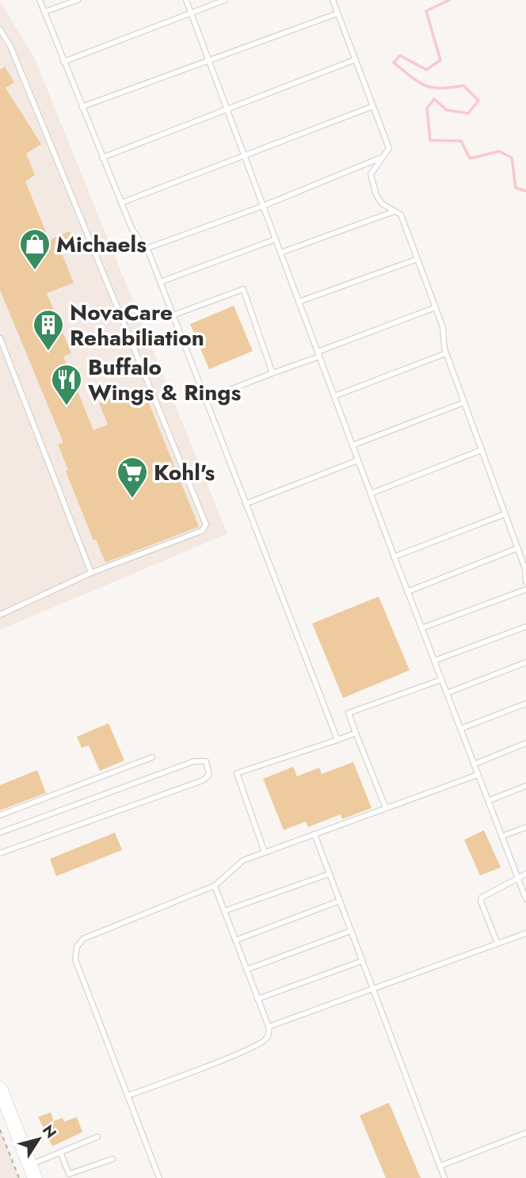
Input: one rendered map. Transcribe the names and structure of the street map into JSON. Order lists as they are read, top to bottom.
{
  "places": {
    "shop": ["Michaels"],
    "building": ["NovaCare Rehabiliation"],
    "restaurant": ["Buffalo Wings & Rings"],
    "supermarket": ["Kohl's"]
  },
  "north": "top right"
}
